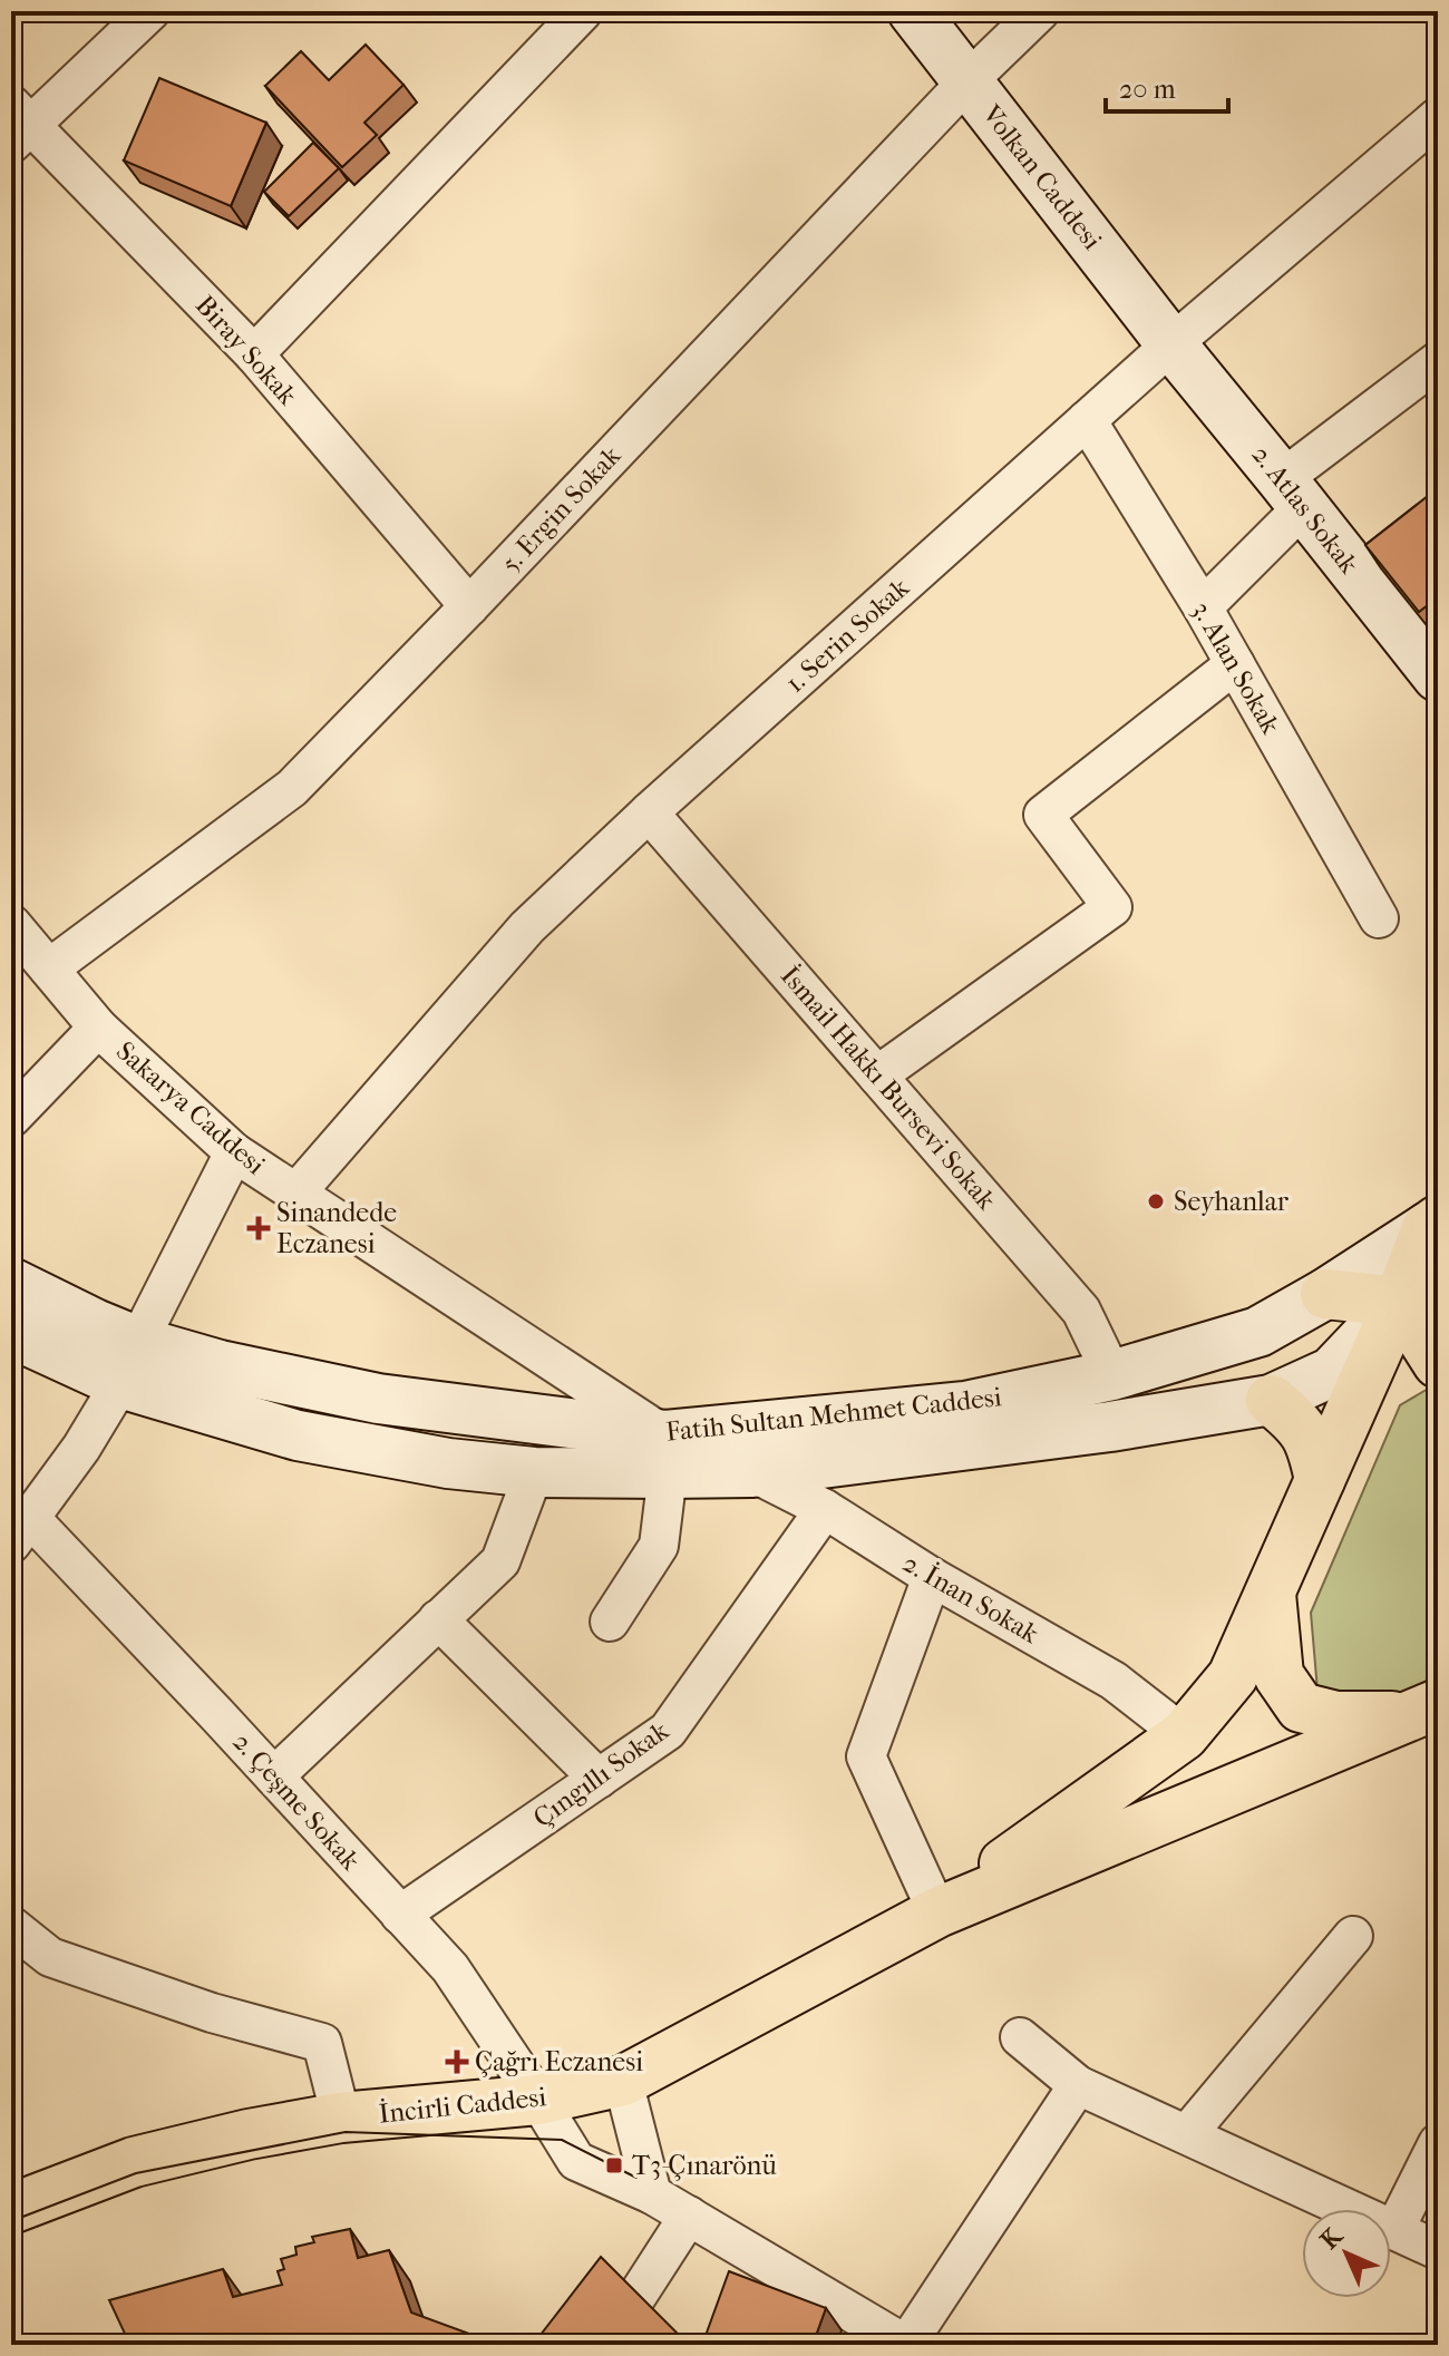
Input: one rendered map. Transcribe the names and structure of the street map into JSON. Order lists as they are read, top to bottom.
{
  "streets": {
    "main road": [
      "Volkan Caddesi",
      "2. Atlas Sokak",
      "Fatih Sultan Mehmet Caddesi",
      "İncirli Caddesi"
    ],
    "street": [
      "Biray Sokak",
      "5. Ergin Sokak",
      "1. Serin Sokak",
      "3. Alan Sokak",
      "İsmail Hakkı Bursevi Sokak",
      "Sakarya Caddesi",
      "2. İnan Sokak",
      "Çıngıllı Sokak",
      "2. Çeşme Sokak"
    ]
  },
  "crossings": [
    ["Volkan Caddesi", "5. Ergin Sokak"],
    ["Volkan Caddesi", "2. Atlas Sokak"],
    ["Volkan Caddesi", "1. Serin Sokak"],
    ["Biray Sokak", "5. Ergin Sokak"],
    ["5. Ergin Sokak", "Sakarya Caddesi"],
    ["2. Atlas Sokak", "1. Serin Sokak"],
    ["1. Serin Sokak", "3. Alan Sokak"],
    ["1. Serin Sokak", "İsmail Hakkı Bursevi Sokak"],
    ["1. Serin Sokak", "Sakarya Caddesi"],
    ["İsmail Hakkı Bursevi Sokak", "Fatih Sultan Mehmet Caddesi"],
    ["Sakarya Caddesi", "Fatih Sultan Mehmet Caddesi"],
    ["Fatih Sultan Mehmet Caddesi", "2. İnan Sokak"],
    ["2. İnan Sokak", "Çıngıllı Sokak"],
    ["Çıngıllı Sokak", "2. Çeşme Sokak"],
    ["2. Çeşme Sokak", "İncirli Caddesi"]
  ],
  "places": {
    "other": ["Seyhanlar"],
    "health": ["Sinandede Eczanesi", "Çağrı Eczanesi"],
    "transit": ["T3-Çınarönü"]
  },
  "scale_bar": "20 m",
  "north": "top left"
}
